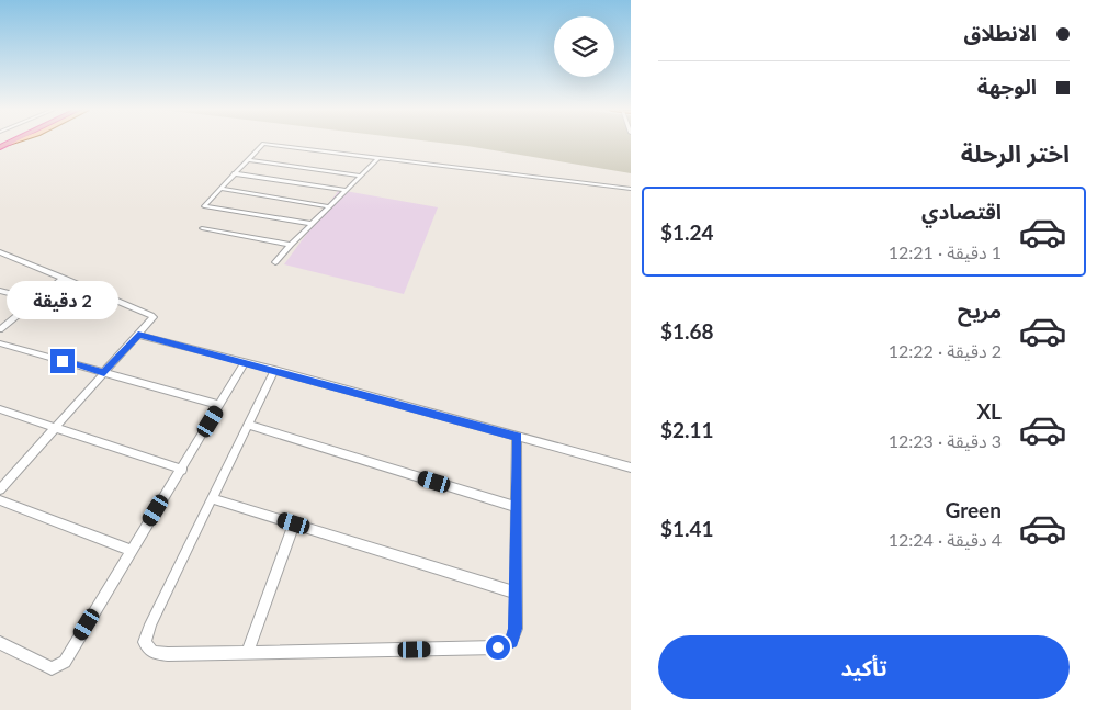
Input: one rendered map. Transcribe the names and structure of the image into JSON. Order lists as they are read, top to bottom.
{
  "page": {
    "banner": ["الانطلاق", "الوجهة"],
    "heading": "اختر الرحلة",
    "list": [
      {
        "name": "اقتصادي",
        "note": "1 دقيقة · 12:21",
        "value": "$1.24"
      },
      {
        "name": "مريح",
        "note": "2 دقيقة · 12:22",
        "value": "$1.68"
      },
      {
        "name": "XL",
        "note": "3 دقيقة · 12:23",
        "value": "$2.11"
      },
      {
        "name": "Green",
        "note": "4 دقيقة · 12:24",
        "value": "$1.41"
      }
    ],
    "bubble": "2 دقيقة",
    "buttons": "تأكيد"
  }
}
